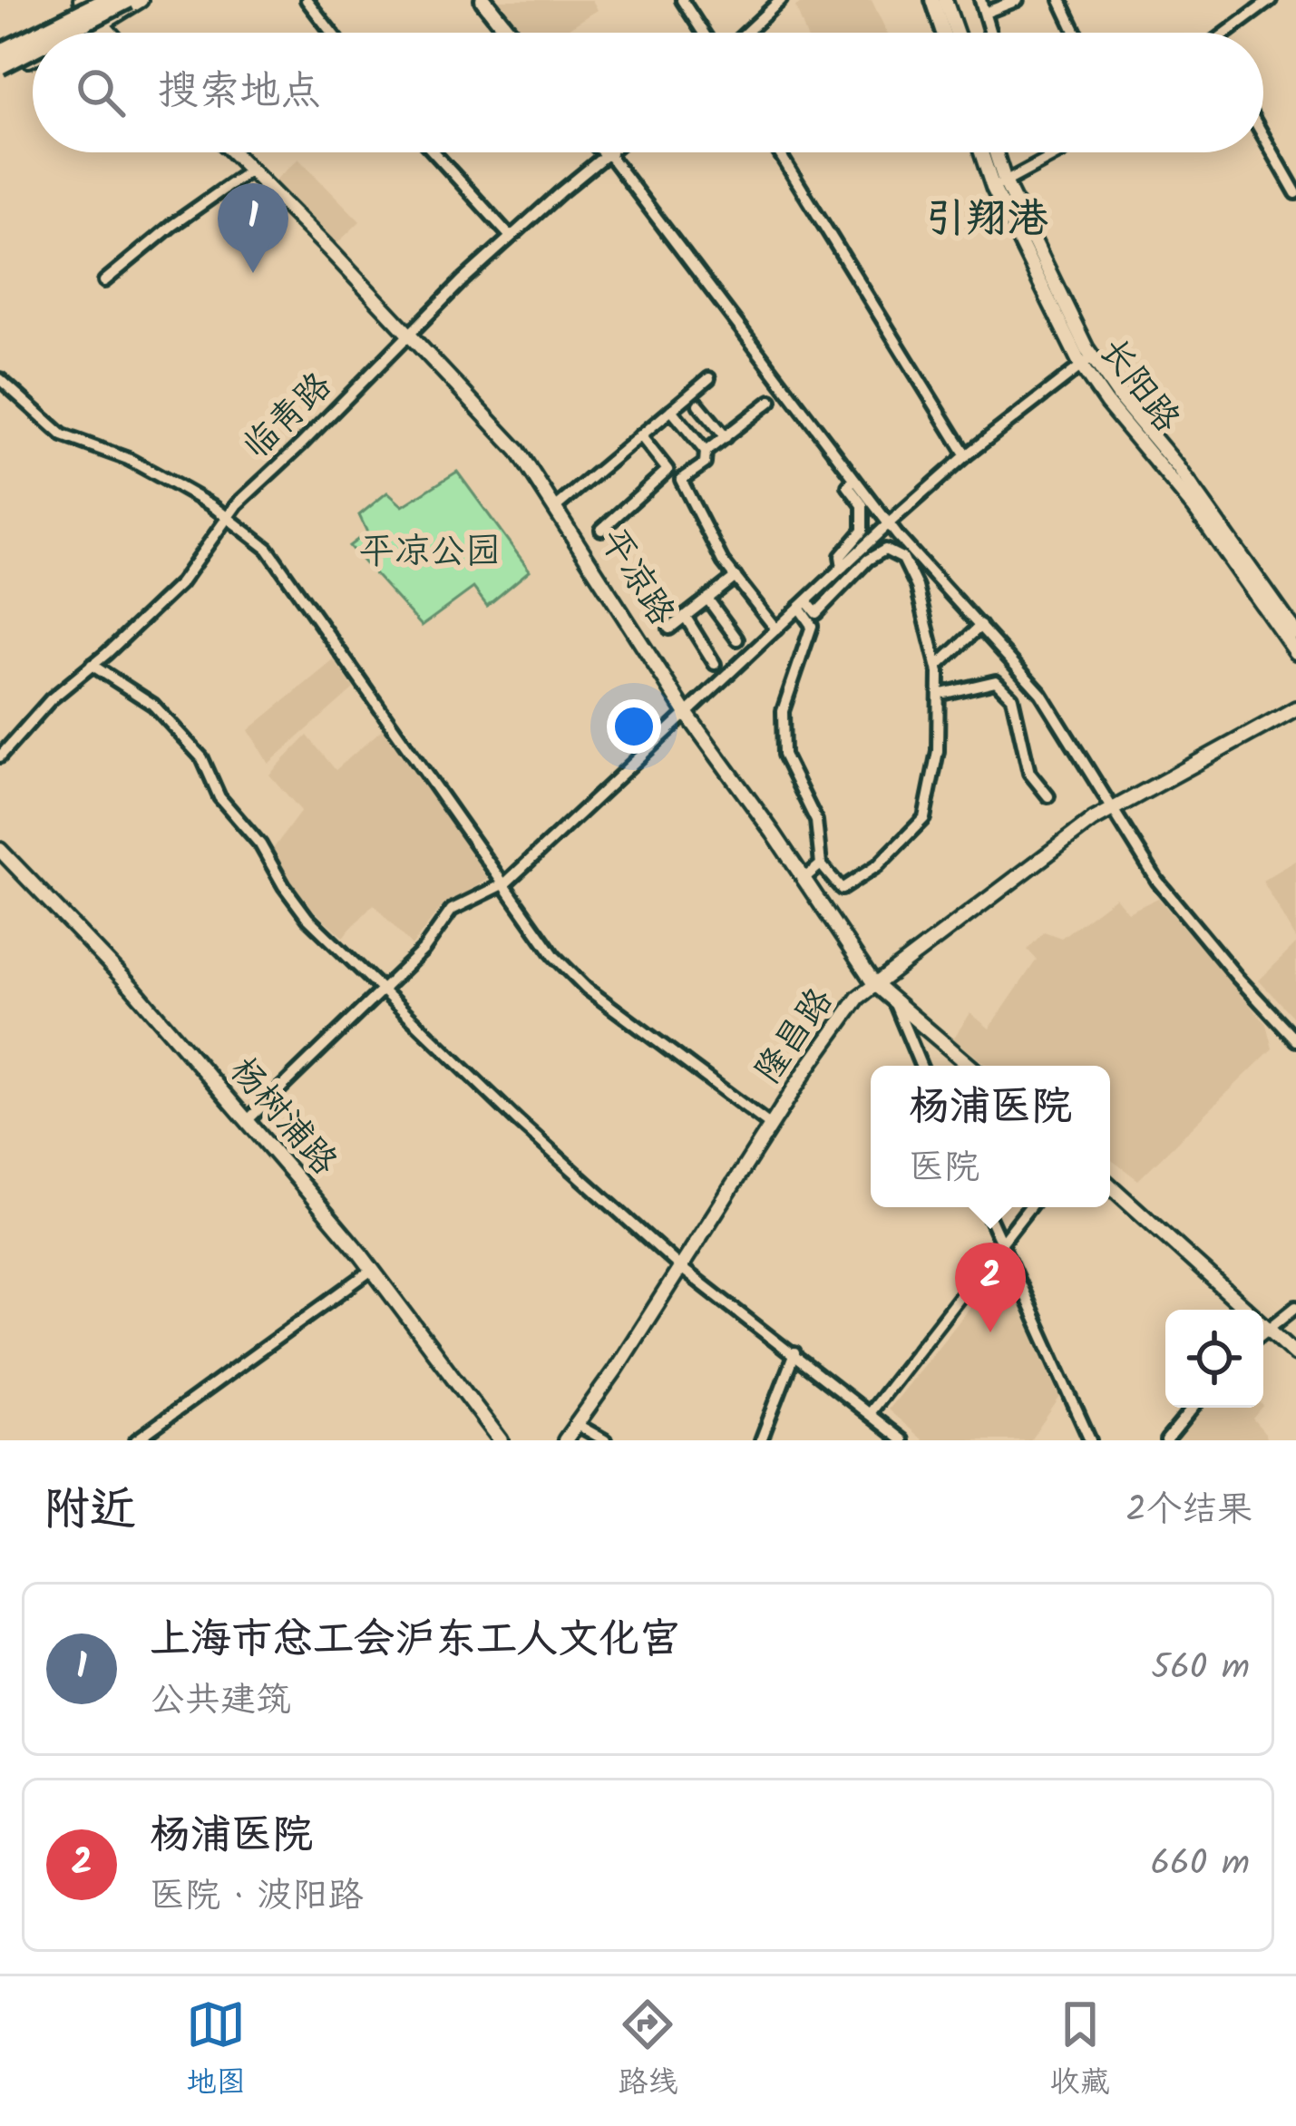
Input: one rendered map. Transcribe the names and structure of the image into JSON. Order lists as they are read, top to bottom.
{
  "streets": {
    "main road": [
      "长阳路",
      "平凉路",
      "隆昌路",
      "杨树浦路"
    ],
    "street": ["临青路"]
  },
  "crossings": [
    ["临青路", "平凉路"],
    ["平凉路", "隆昌路"]
  ],
  "districts": ["引翔港"],
  "parks": ["平凉公园"],
  "page": {
    "search": "搜索地点",
    "pins": ["1", "2"],
    "popup": ["杨浦医院", "医院"],
    "heading": ["附近", "2个结果"],
    "list": [
      {
        "mark": "1",
        "name": "上海市总工会沪东工人文化宫",
        "note": "公共建筑",
        "value": "560 m"
      },
      {
        "mark": "2",
        "name": "杨浦医院",
        "note": "医院 · 波阳路",
        "value": "660 m"
      }
    ],
    "nav": ["地图", "路线", "收藏"]
  }
}
